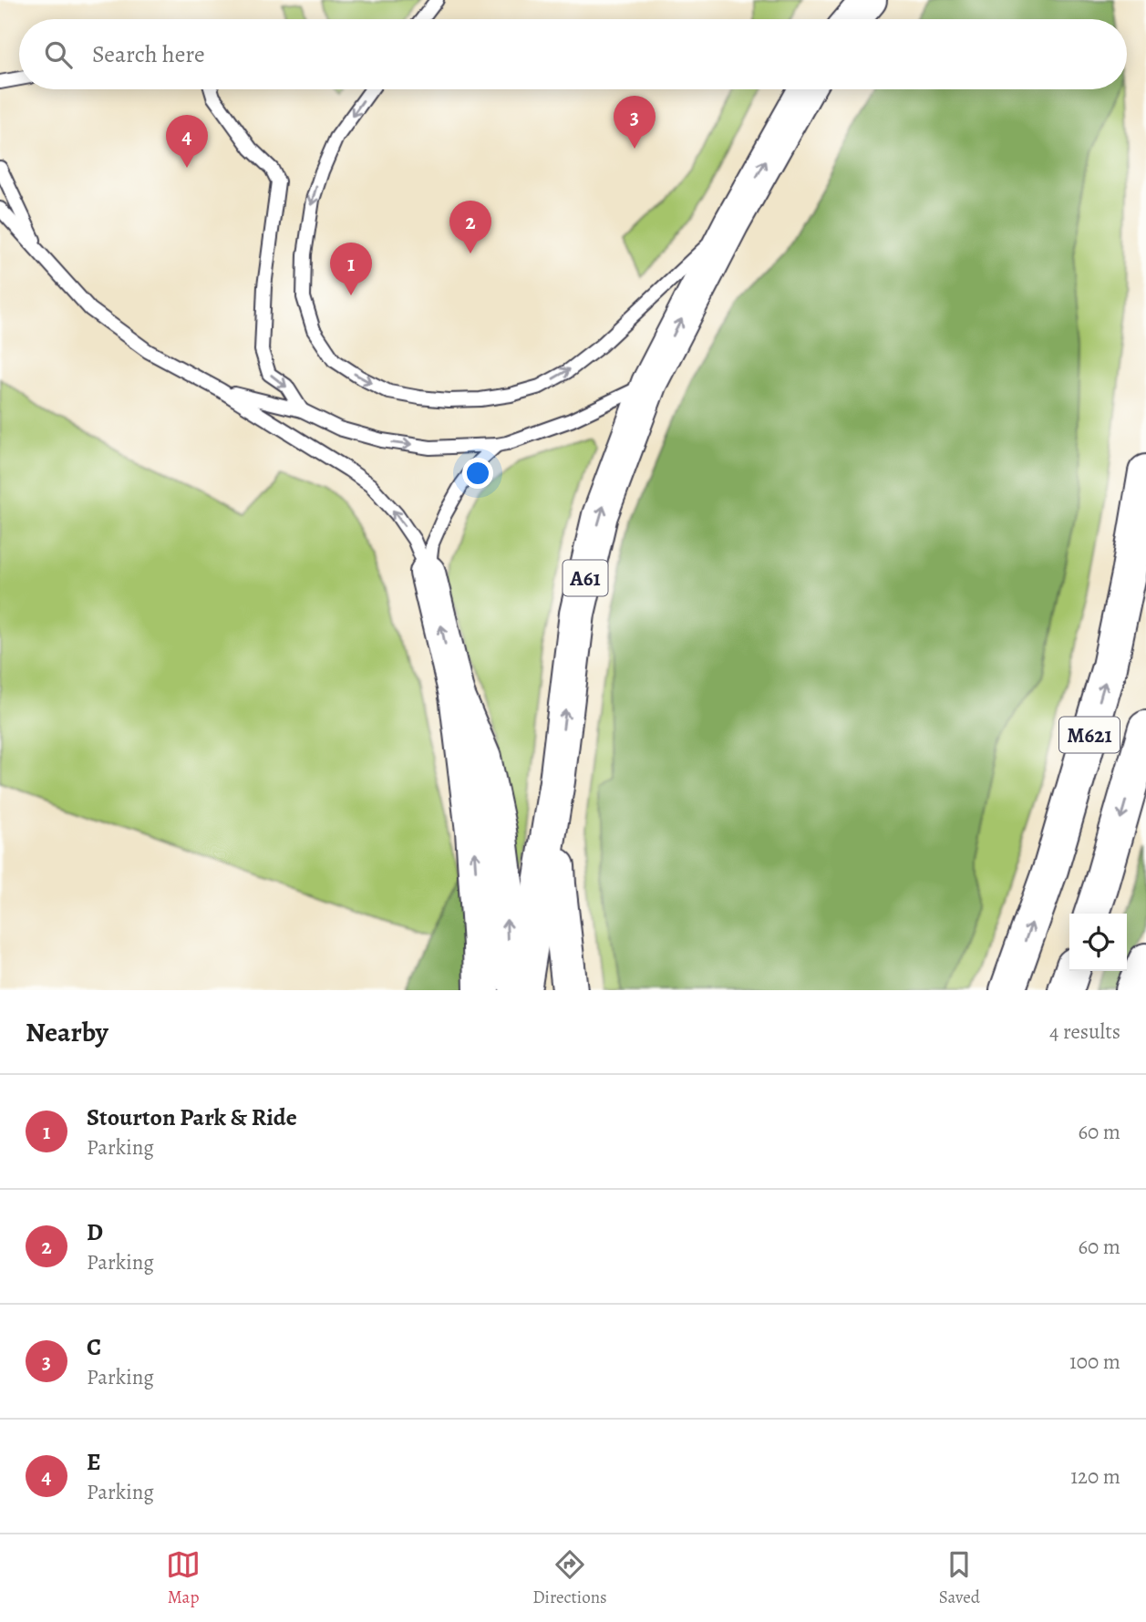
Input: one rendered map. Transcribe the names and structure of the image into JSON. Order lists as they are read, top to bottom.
{
  "streets": {
    "main road": ["A61", "M621"]
  },
  "page": {
    "search": "Search here",
    "pins": [
      "3",
      "4",
      "2",
      "1"
    ],
    "heading": ["Nearby", "4 results"],
    "list": [
      {
        "mark": "1",
        "name": "Stourton Park & Ride",
        "note": "Parking",
        "value": "60 m"
      },
      {
        "mark": "2",
        "name": "D",
        "note": "Parking",
        "value": "60 m"
      },
      {
        "mark": "3",
        "name": "C",
        "note": "Parking",
        "value": "100 m"
      },
      {
        "mark": "4",
        "name": "E",
        "note": "Parking",
        "value": "120 m"
      }
    ],
    "nav": ["Map", "Directions", "Saved"]
  }
}
